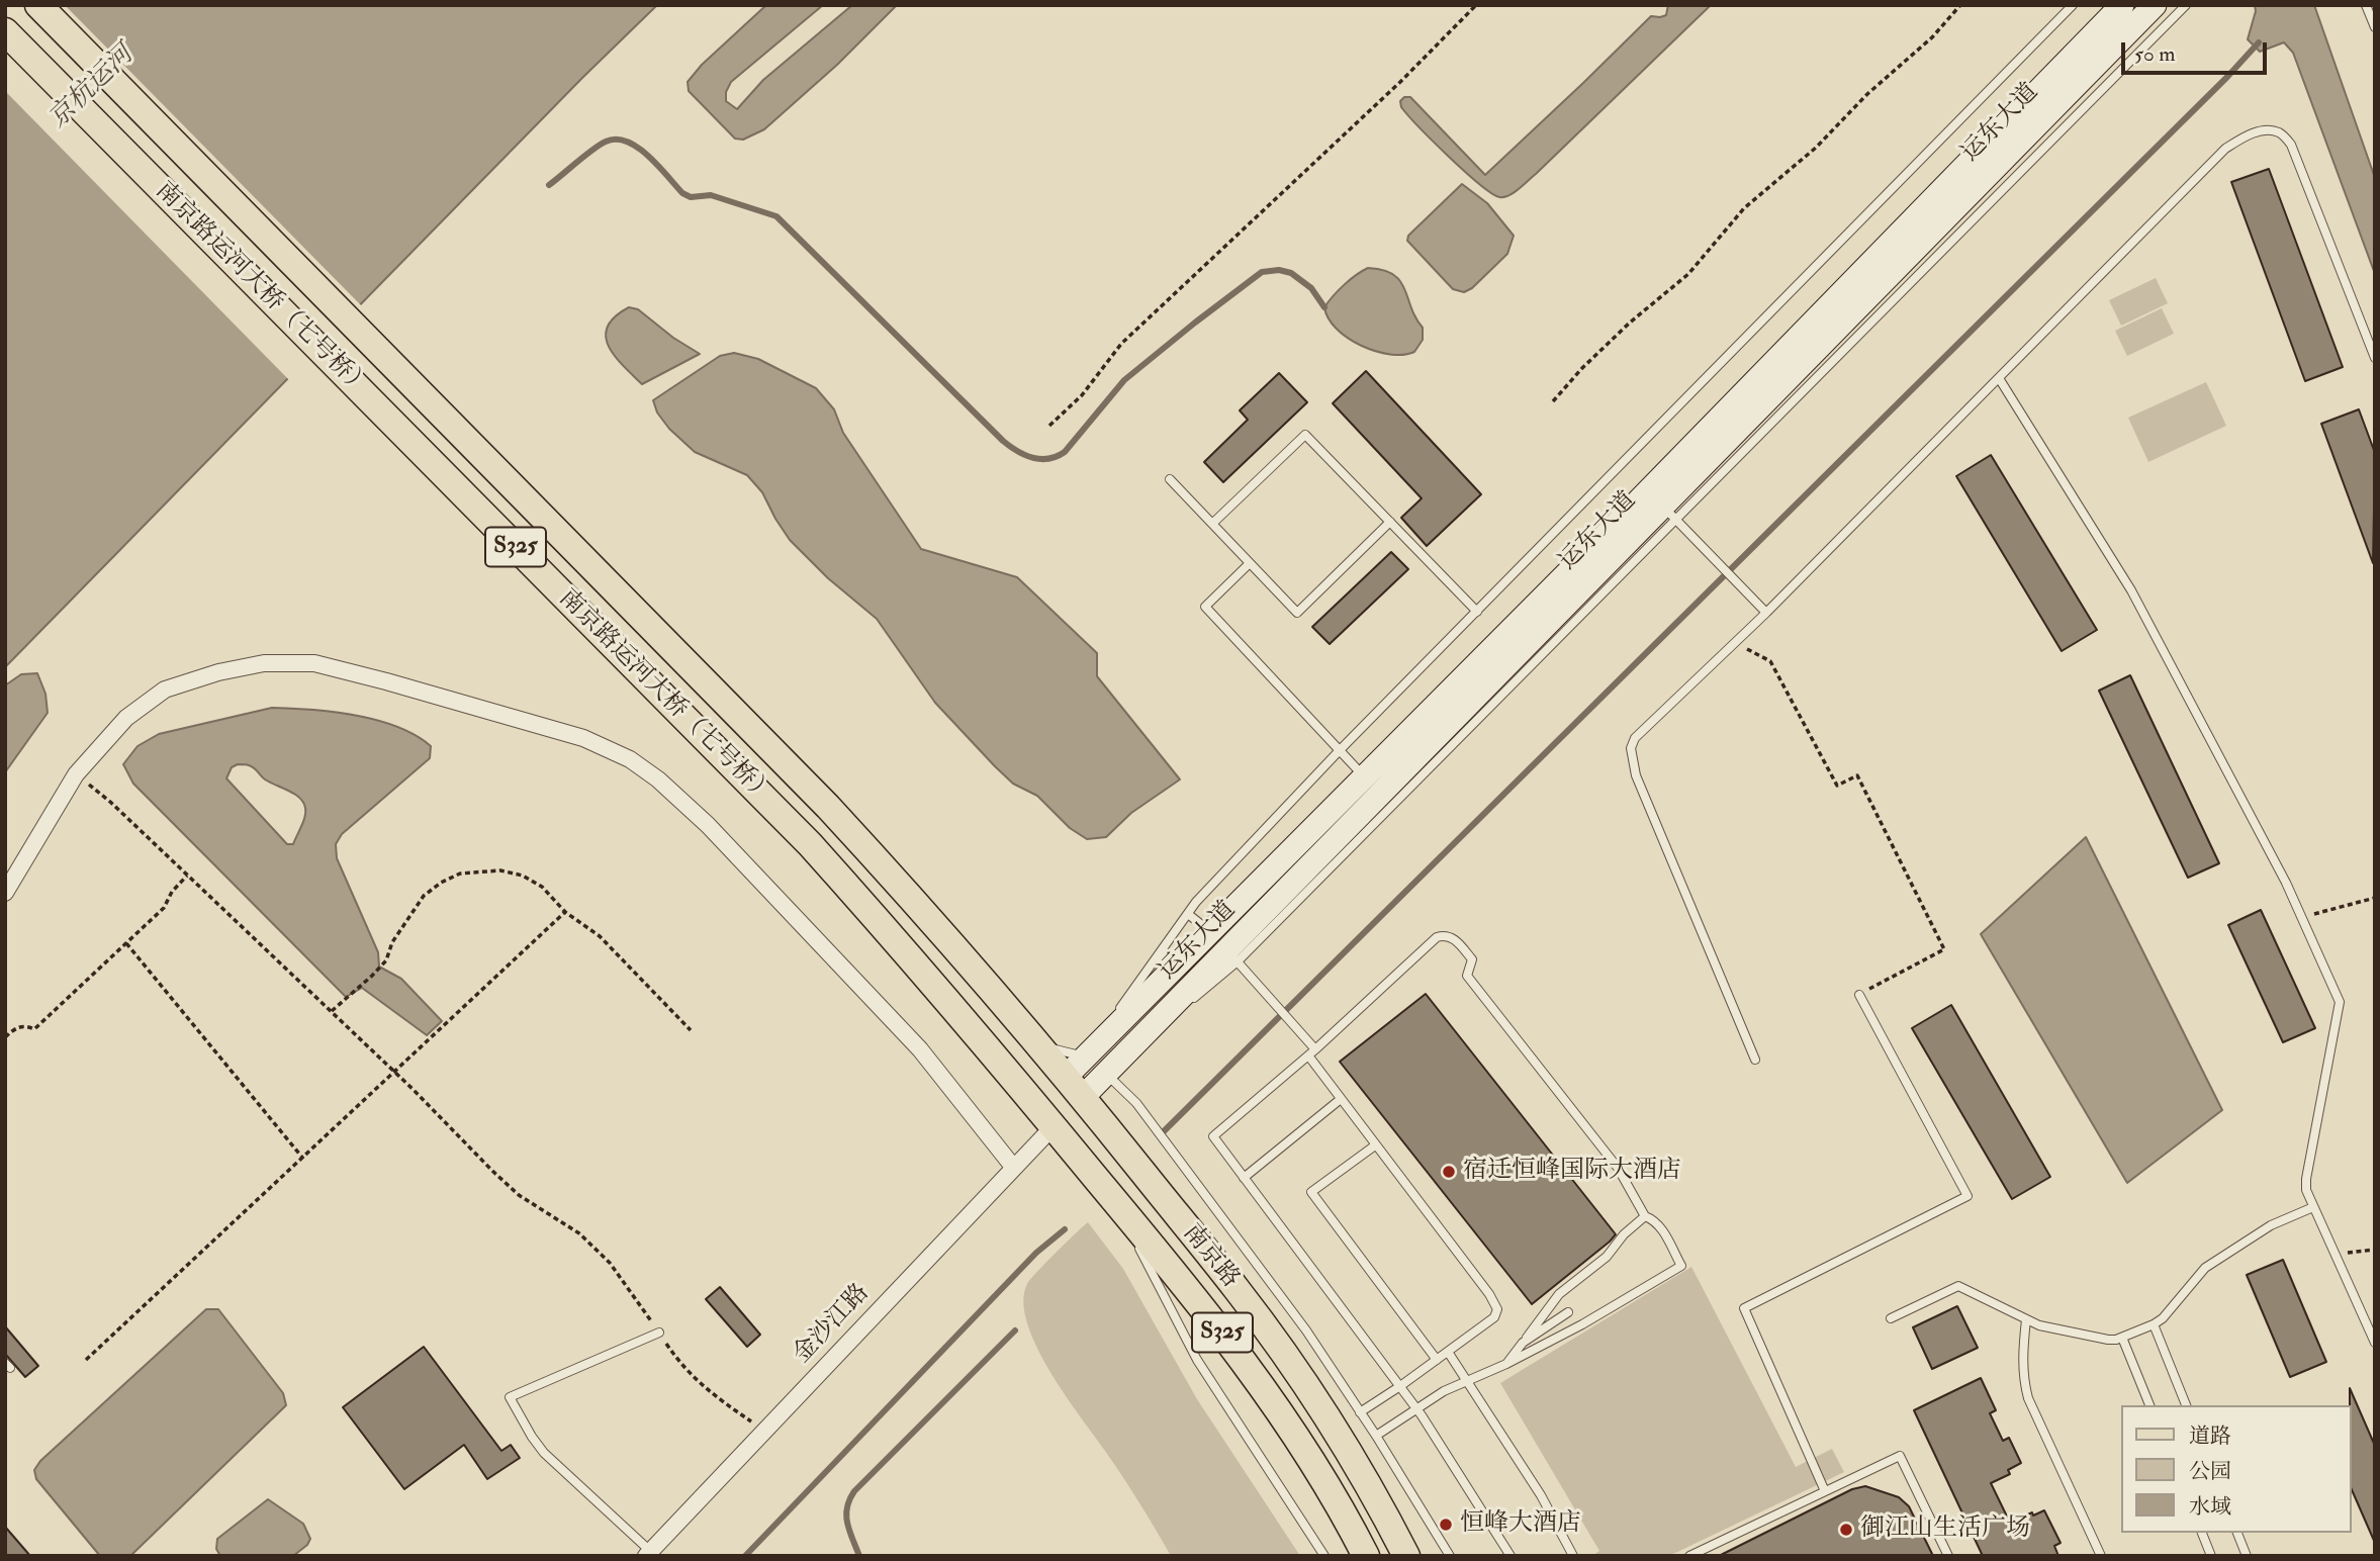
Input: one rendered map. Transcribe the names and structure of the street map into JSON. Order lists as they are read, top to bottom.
{
  "streets": {
    "main road": [
      "运东大道",
      "南京路运河大桥（七号桥）",
      "S325",
      "南京路"
    ],
    "street": ["金沙江路"]
  },
  "crossings": [
    ["运东大道", "南京路"],
    ["南京路运河大桥（七号桥）", "南京路"],
    ["南京路", "金沙江路"]
  ],
  "water": ["京杭运河"],
  "places": ["宿迁恒峰国际大酒店", "恒峰大酒店", "御江山生活广场"],
  "legend": ["道路", "公园", "水域"],
  "scale_bar": "50 m"
}
